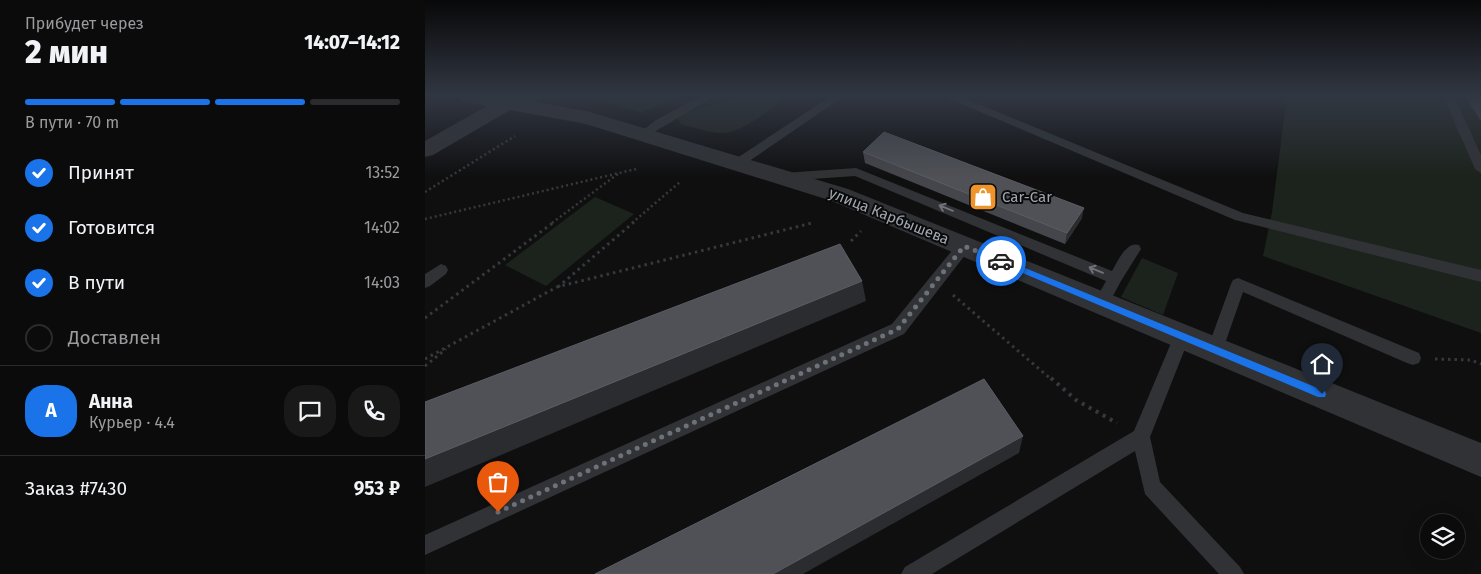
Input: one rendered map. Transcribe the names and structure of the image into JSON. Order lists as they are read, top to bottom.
{
  "streets": {
    "street": ["улица Карбышева"]
  },
  "places": {
    "shop": ["Car-Car"]
  },
  "page": {
    "heading": ["2 мин", "Прибудет через", "14:07–14:12"],
    "panel": [
      "Анна",
      "Курьер · 4.4",
      "Заказ #7430",
      "953 ₽"
    ],
    "bar": "В пути · 70 m",
    "list": [
      ["Принят", "13:52"],
      ["Готовится", "14:02"],
      ["В пути", "14:03"],
      "Доставлен"
    ],
    "round": "А"
  }
}
